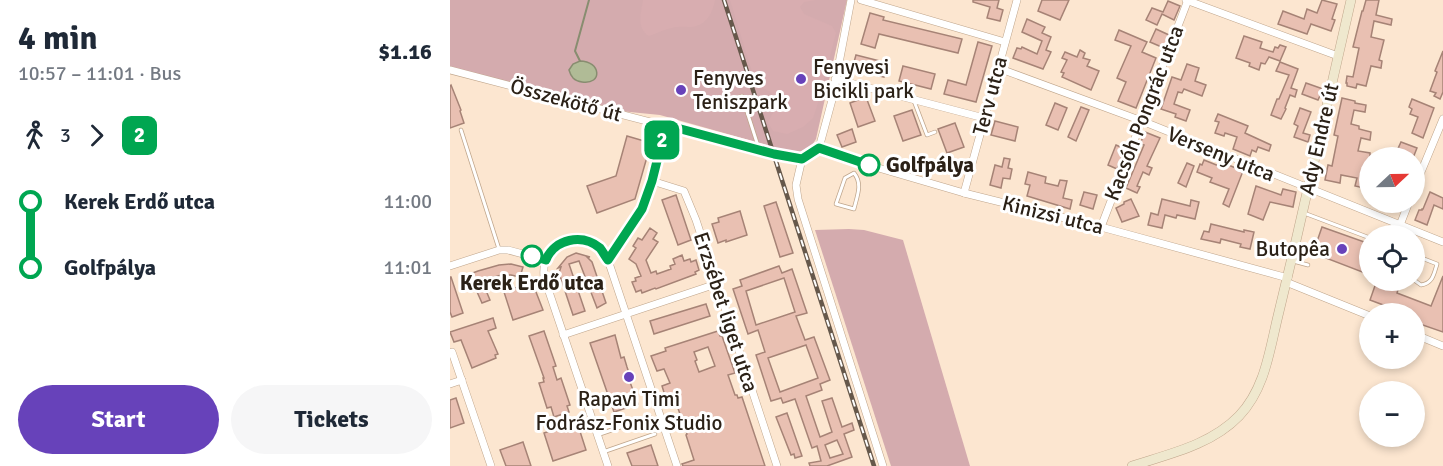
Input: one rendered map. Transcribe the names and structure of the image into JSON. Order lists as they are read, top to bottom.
{
  "streets": {
    "street": [
      "Terv utca",
      "Összekötő út",
      "Kacsóh Pongrác utca",
      "Ady Endre út",
      "Verseny utca",
      "Kinizsi utca",
      "Erzsébet liget utca"
    ]
  },
  "crossings": [
    ["Terv utca", "Verseny utca"],
    ["Terv utca", "Kinizsi utca"],
    ["Kacsóh Pongrác utca", "Verseny utca"],
    ["Kacsóh Pongrác utca", "Kinizsi utca"],
    ["Ady Endre út", "Verseny utca"],
    ["Ady Endre út", "Kinizsi utca"]
  ],
  "places": [
    "Fenyvesi Bicikli park",
    "Fenyves Teniszpark",
    "Golfpálya",
    "Butopêa",
    "Kerek Erdő utca",
    "Rapavi Timi Fodrász-Fonix Studio"
  ],
  "lines": ["bus line 2"],
  "north": "right",
  "page": {
    "heading": ["4 min", "10:57 – 11:01 · Bus", "$1.16"],
    "on_map": "2",
    "legs": ["3", "2"],
    "map_buttons": ["+", "−"],
    "list": [
      {
        "name": "Kerek Erdő utca",
        "value": "11:00"
      },
      {
        "name": "Golfpálya",
        "value": "11:01"
      }
    ],
    "buttons": ["Start", "Tickets"]
  }
}
